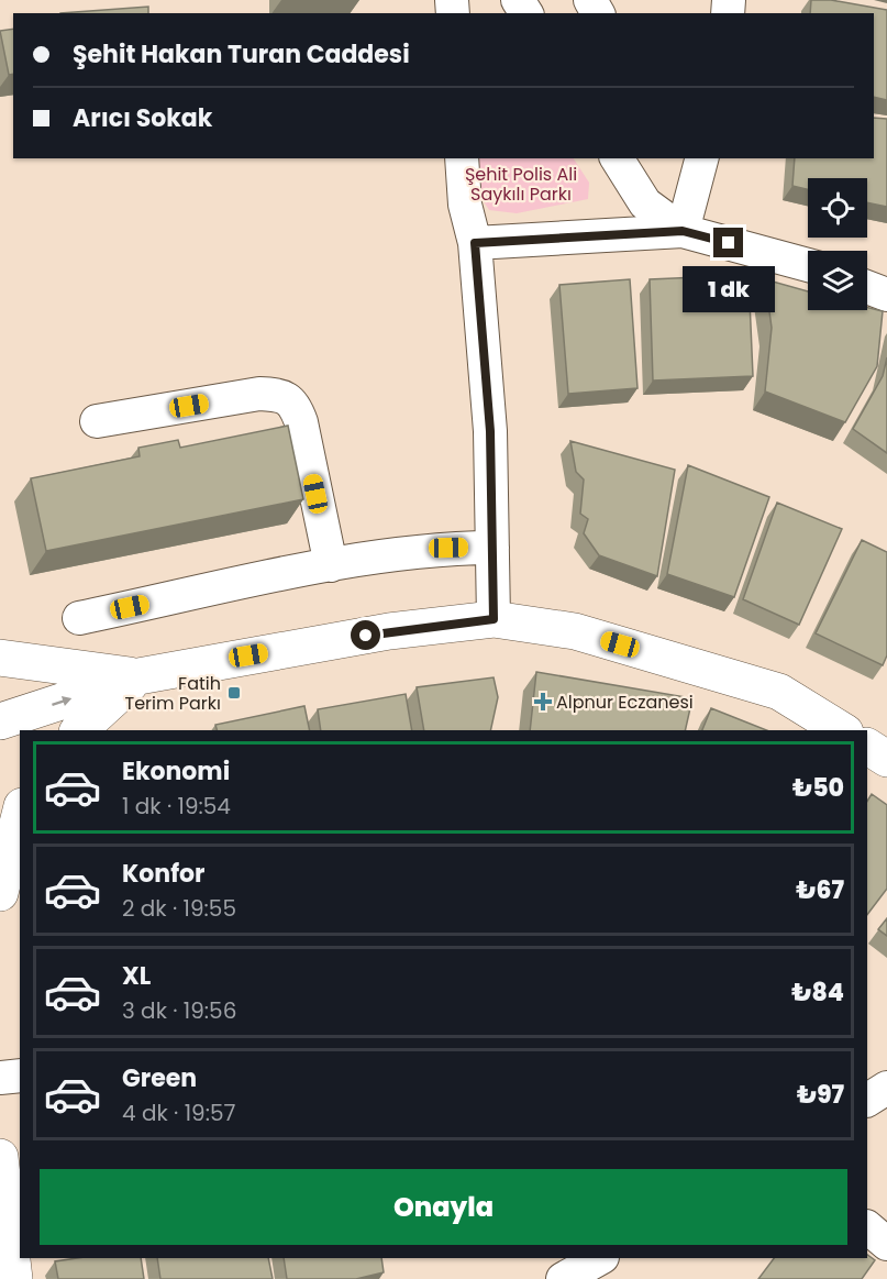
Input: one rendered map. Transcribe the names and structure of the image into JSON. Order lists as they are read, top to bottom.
{
  "parks": ["Şehit Polis Ali Saykılı Parkı"],
  "places": {
    "transit": ["Fatih Terim Parkı"],
    "health": ["Alpnur Eczanesi"]
  },
  "page": {
    "banner": ["Şehit Hakan Turan Caddesi", "Arıcı Sokak"],
    "bubble": "1 dk",
    "list": [
      {
        "name": "Ekonomi",
        "note": "1 dk · 19:54",
        "value": "₺50"
      },
      {
        "name": "Konfor",
        "note": "2 dk · 19:55",
        "value": "₺67"
      },
      {
        "name": "XL",
        "note": "3 dk · 19:56",
        "value": "₺84"
      },
      {
        "name": "Green",
        "note": "4 dk · 19:57",
        "value": "₺97"
      }
    ],
    "buttons": "Onayla"
  }
}
